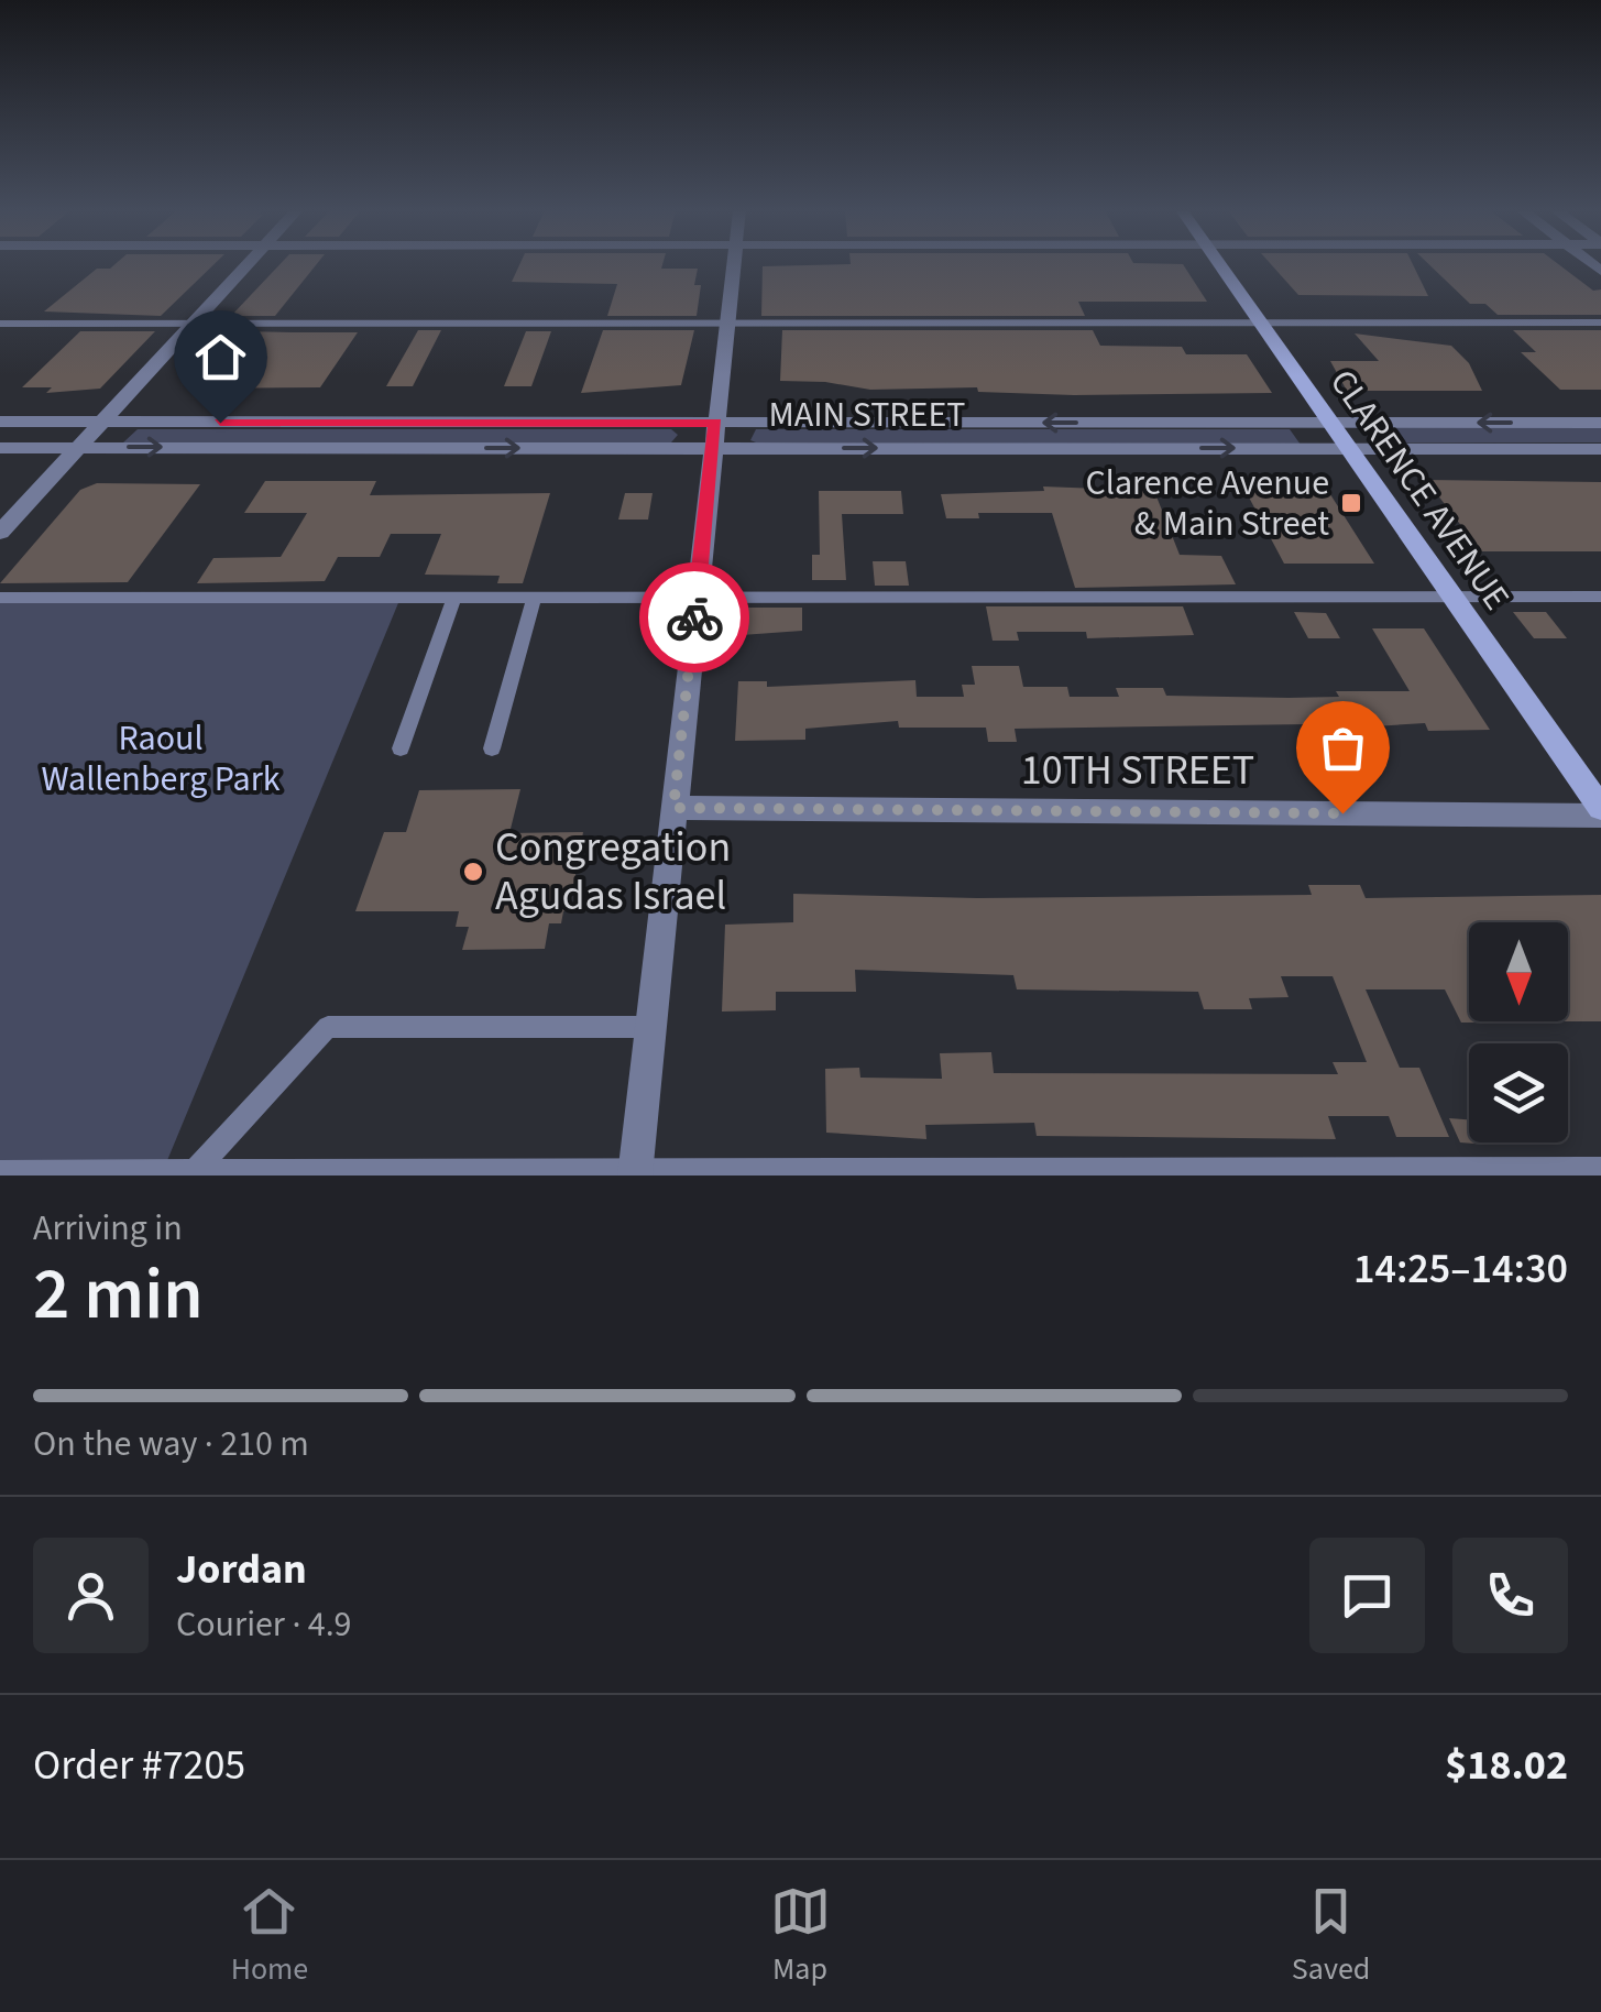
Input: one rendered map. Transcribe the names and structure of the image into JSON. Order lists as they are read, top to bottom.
{
  "streets": {
    "main road": ["CLARENCE AVENUE"],
    "street": ["MAIN STREET", "10TH STREET"]
  },
  "crossings": [
    ["MAIN STREET", "CLARENCE AVENUE"],
    ["CLARENCE AVENUE", "10TH STREET"]
  ],
  "parks": ["Raoul Wallenberg Park"],
  "places": {
    "transit": ["Clarence Avenue & Main Street"],
    "other": ["Congregation Agudas Israel"]
  },
  "north": "bottom",
  "page": {
    "heading": ["2 min", "Arriving in", "14:25–14:30"],
    "panel": [
      "Jordan",
      "Courier · 4.9",
      "Order #7205",
      "$18.02"
    ],
    "bar": "On the way · 210 m",
    "tabs": ["Home", "Map", "Saved"]
  }
}
